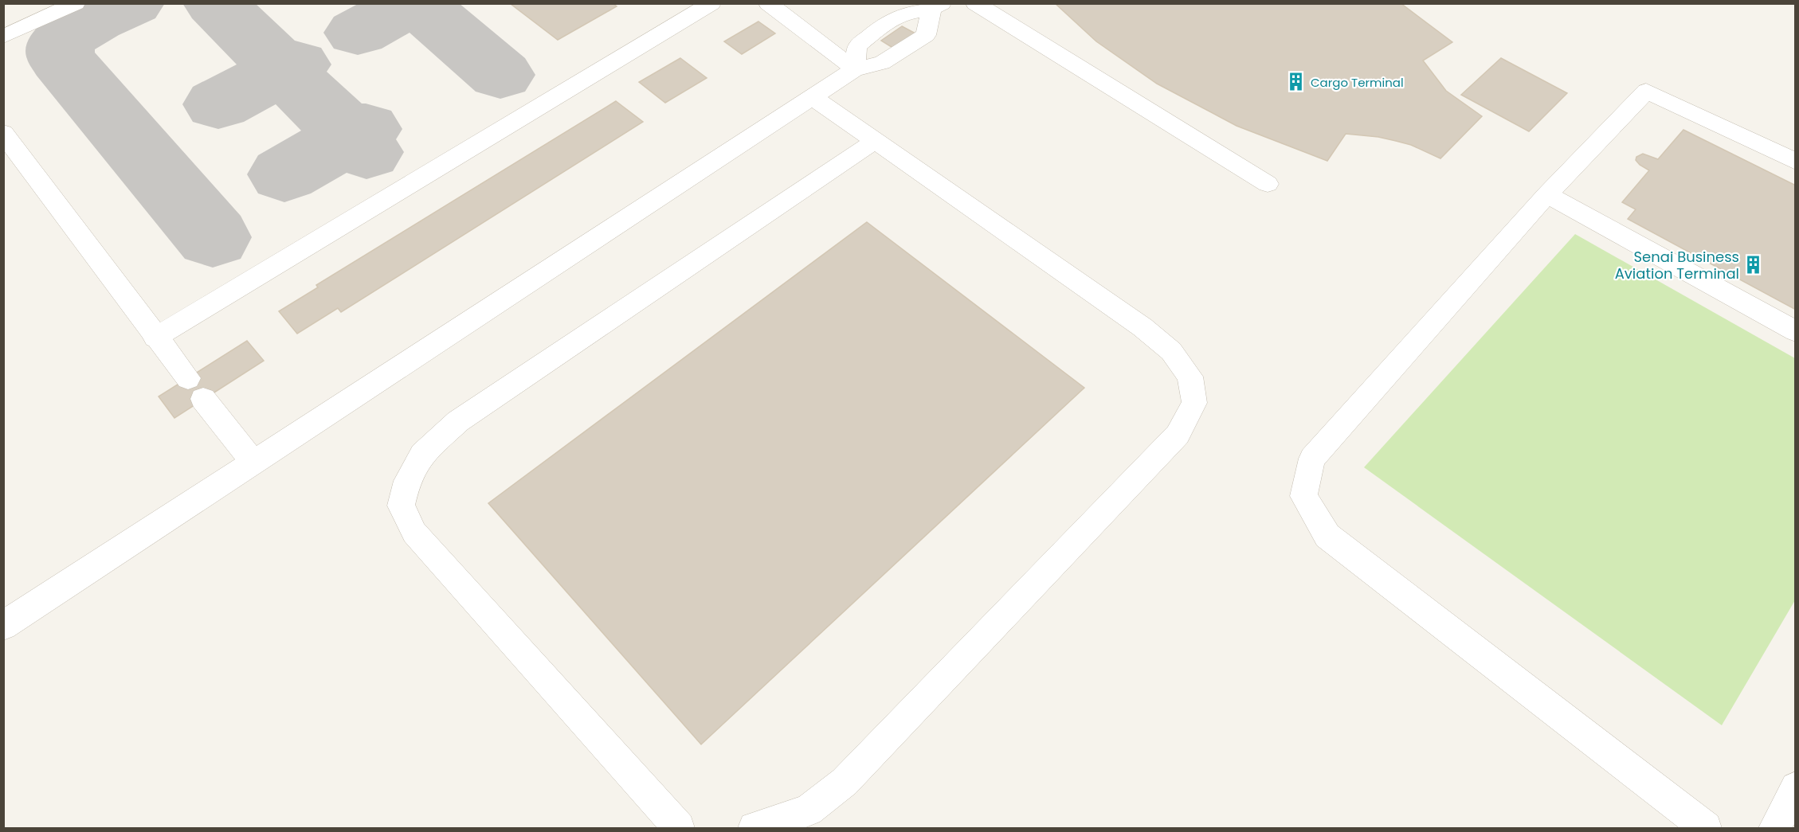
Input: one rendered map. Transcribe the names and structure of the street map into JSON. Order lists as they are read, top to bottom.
{
  "places": {
    "building": ["Cargo Terminal", "Senai Business Aviation Terminal"]
  }
}
